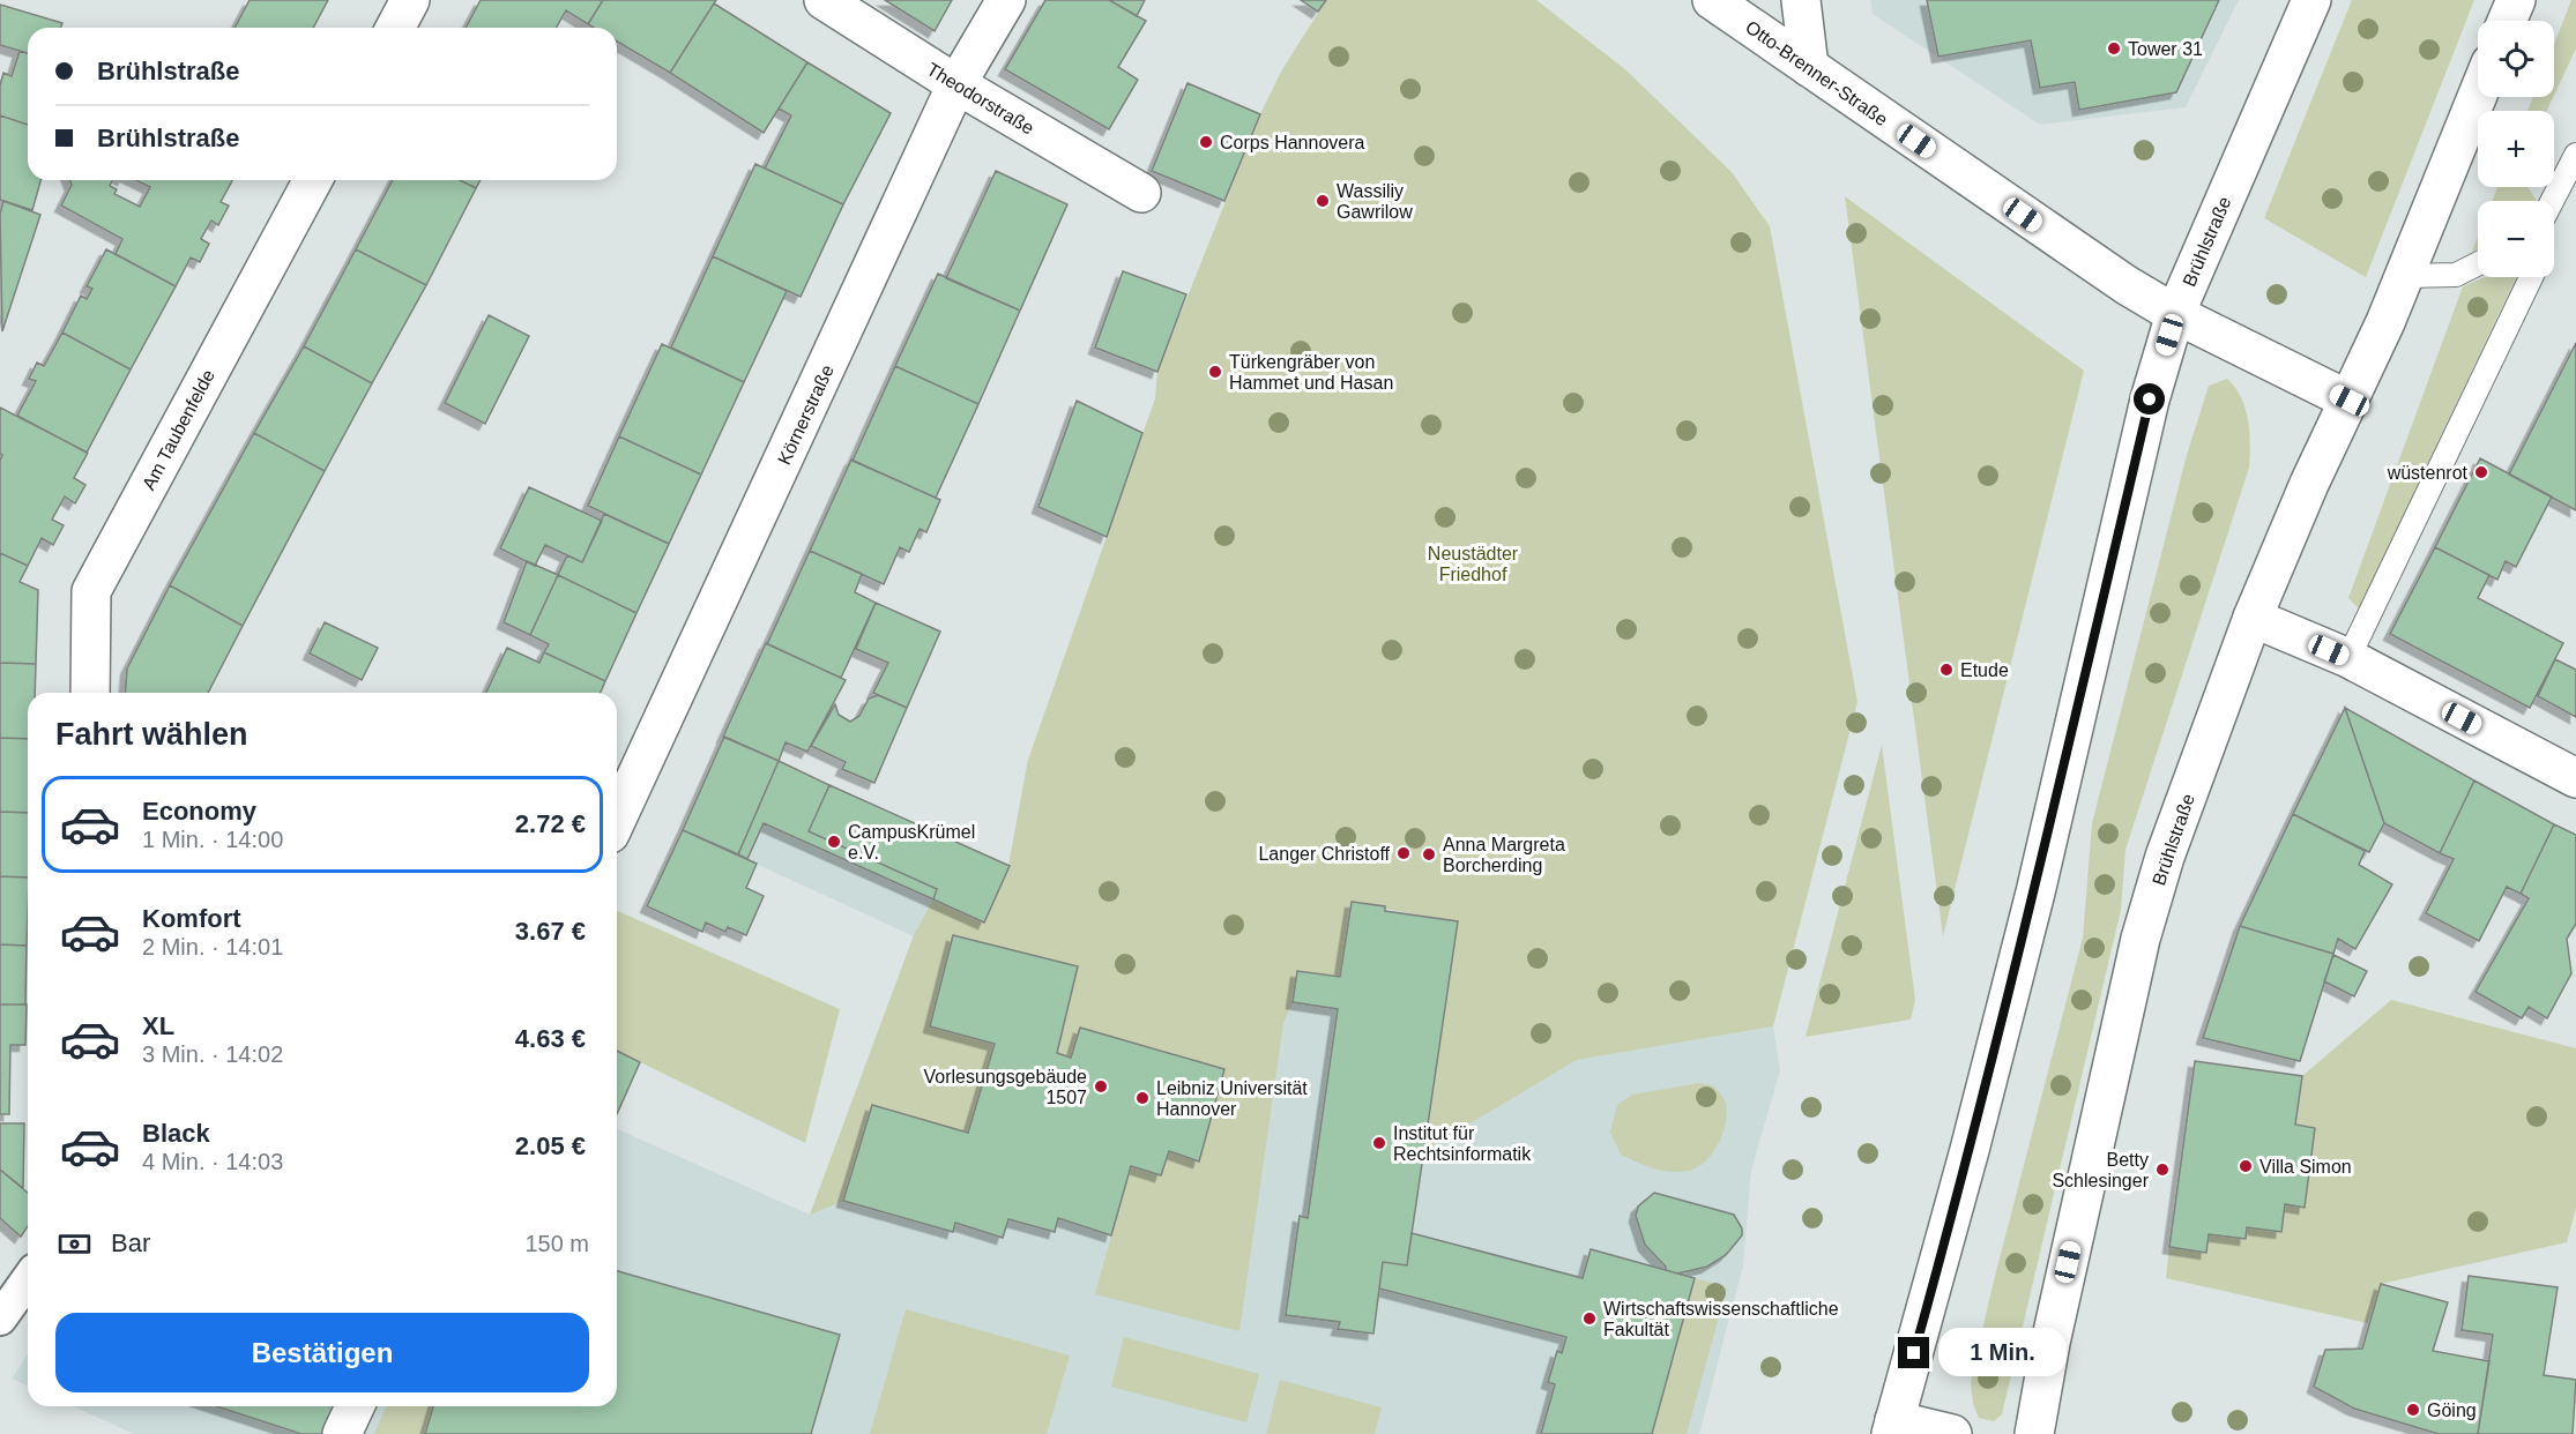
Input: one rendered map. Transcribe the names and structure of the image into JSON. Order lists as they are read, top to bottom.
{
  "streets": {
    "street": [
      "Otto-Brenner-Straße",
      "Theodorstraße",
      "Brühlstraße",
      "Körnerstraße",
      "Am Taubenfelde"
    ]
  },
  "crossings": [
    ["Otto-Brenner-Straße", "Brühlstraße"],
    ["Theodorstraße", "Körnerstraße"]
  ],
  "parks": ["Neustädter Friedhof"],
  "places": [
    "Tower 31",
    "Corps Hannovera",
    "Wassiliy Gawrilow",
    "Türkengräber von Hammet und Hasan",
    "wüstenrot",
    "Etude",
    "CampusKrümel e.V.",
    "Langer Christoff",
    "Anna Margreta Borcherding",
    "Vorlesungsgebäude 1507",
    "Leibniz Universität Hannover",
    "Institut für Rechtsinformatik",
    "Villa Simon",
    "Betty Schlesinger",
    "Wirtschaftswissenschaftliche Fakultät",
    "Göing"
  ],
  "page": {
    "map_buttons": ["+", "−"],
    "banner": ["Brühlstraße", "Brühlstraße"],
    "heading": "Fahrt wählen",
    "list": [
      {
        "name": "Economy",
        "note": "1 Min. · 14:00",
        "value": "2.72 €"
      },
      {
        "name": "Komfort",
        "note": "2 Min. · 14:01",
        "value": "3.67 €"
      },
      {
        "name": "XL",
        "note": "3 Min. · 14:02",
        "value": "4.63 €"
      },
      {
        "name": "Black",
        "note": "4 Min. · 14:03",
        "value": "2.05 €"
      }
    ],
    "pay": ["Bar", "150 m"],
    "buttons": "Bestätigen",
    "bubble": "1 Min."
  }
}
